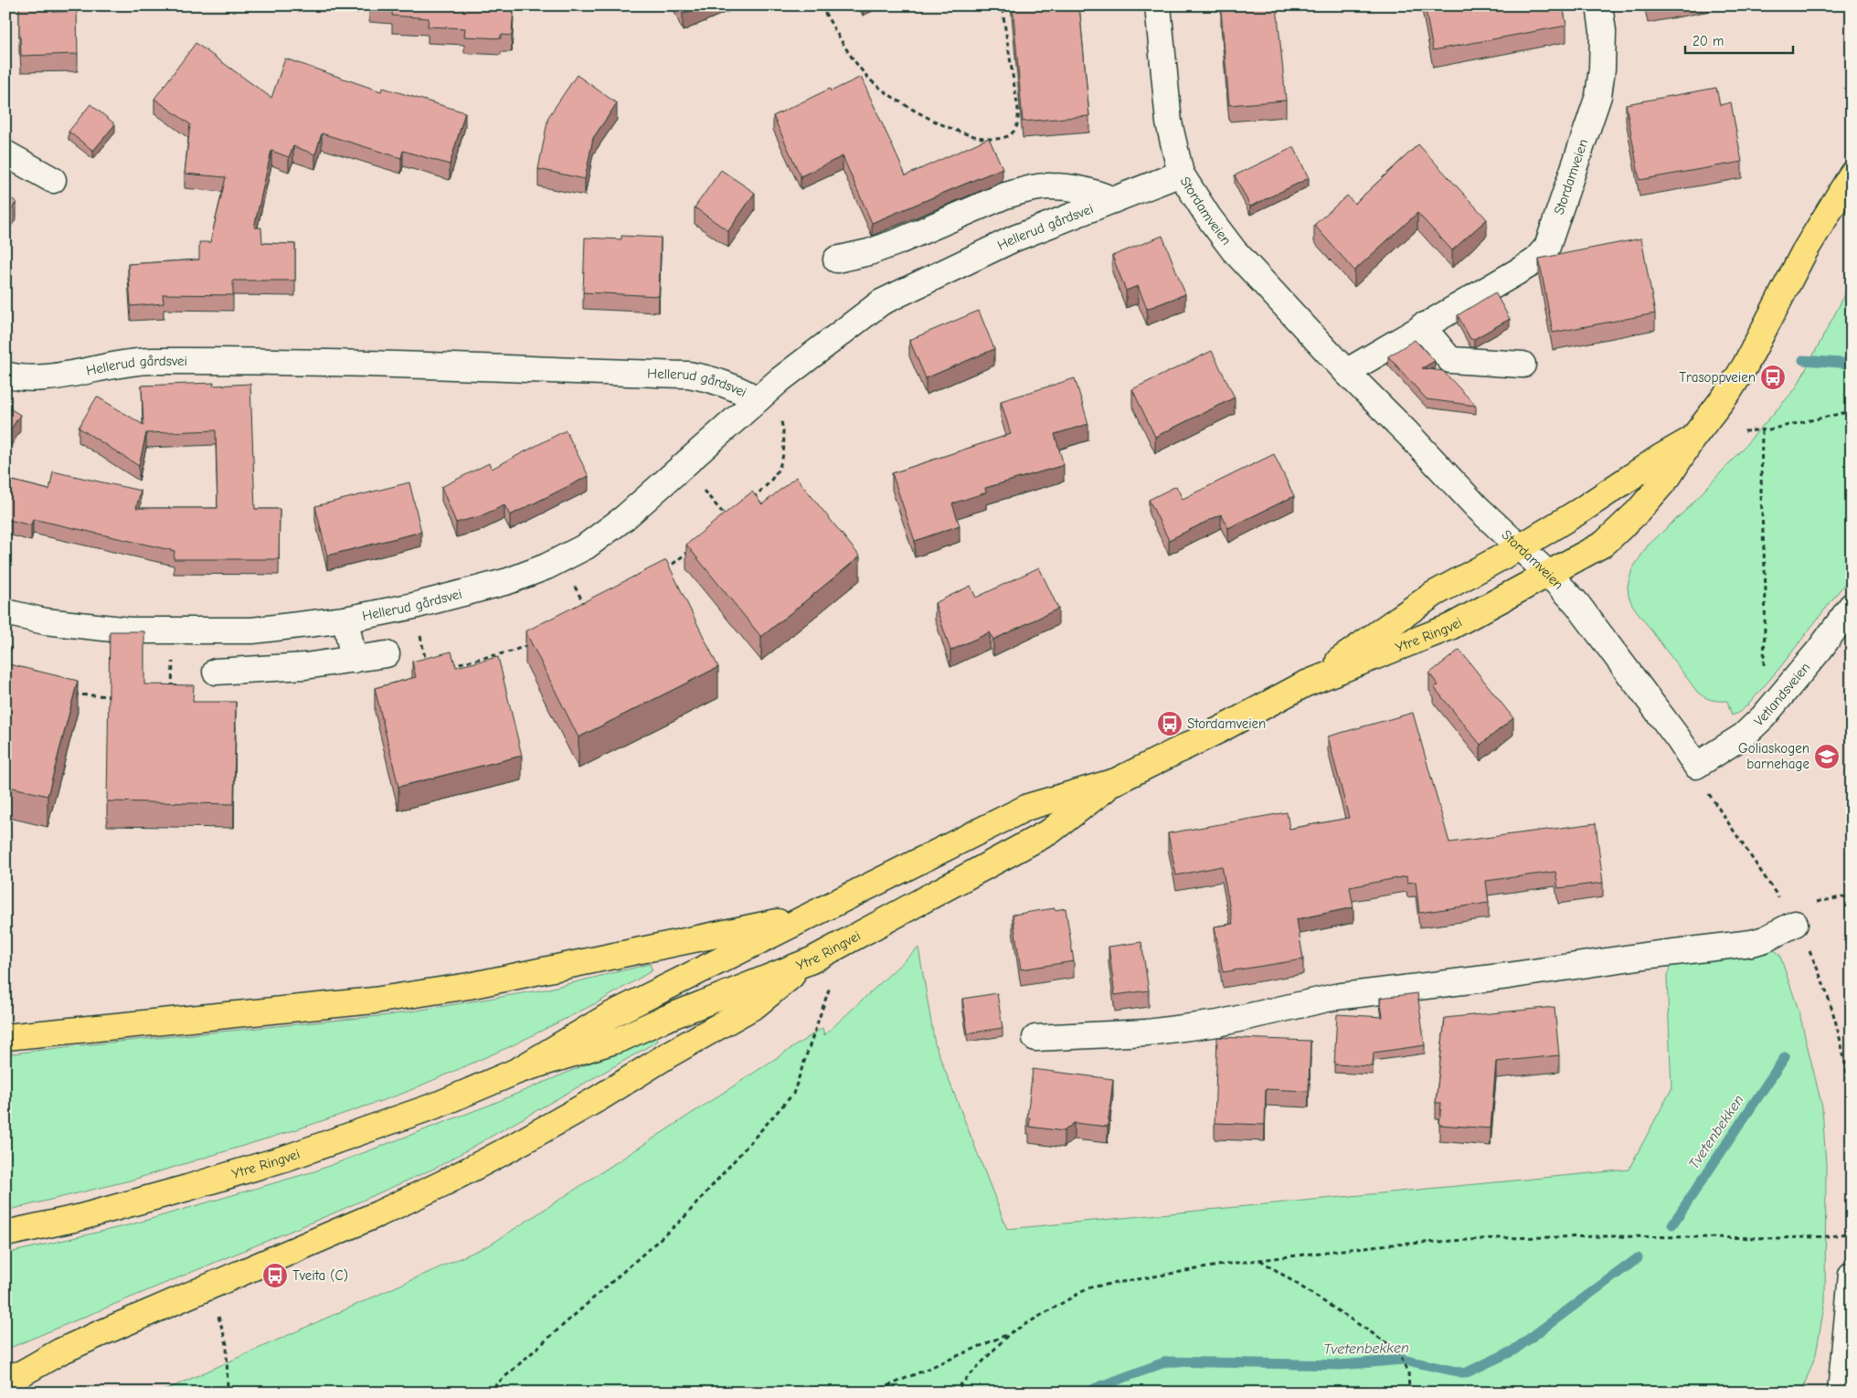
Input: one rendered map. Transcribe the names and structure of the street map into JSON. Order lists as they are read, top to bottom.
{
  "streets": {
    "main road": ["Ytre Ringvei"],
    "street": ["Stordamveien", "Hellerud gårdsvei", "Vetlandsveien"]
  },
  "crossings": [
    ["Stordamveien", "Hellerud gårdsvei"],
    ["Stordamveien", "Ytre Ringvei"],
    ["Stordamveien", "Vetlandsveien"]
  ],
  "water": ["Tvetenbekken"],
  "places": {
    "bus stop": ["Trasoppveien", "Stordamveien", "Tveita (C)"],
    "school or university": ["Goliaskogen barnehage"]
  },
  "scale_bar": "20 m"
}
